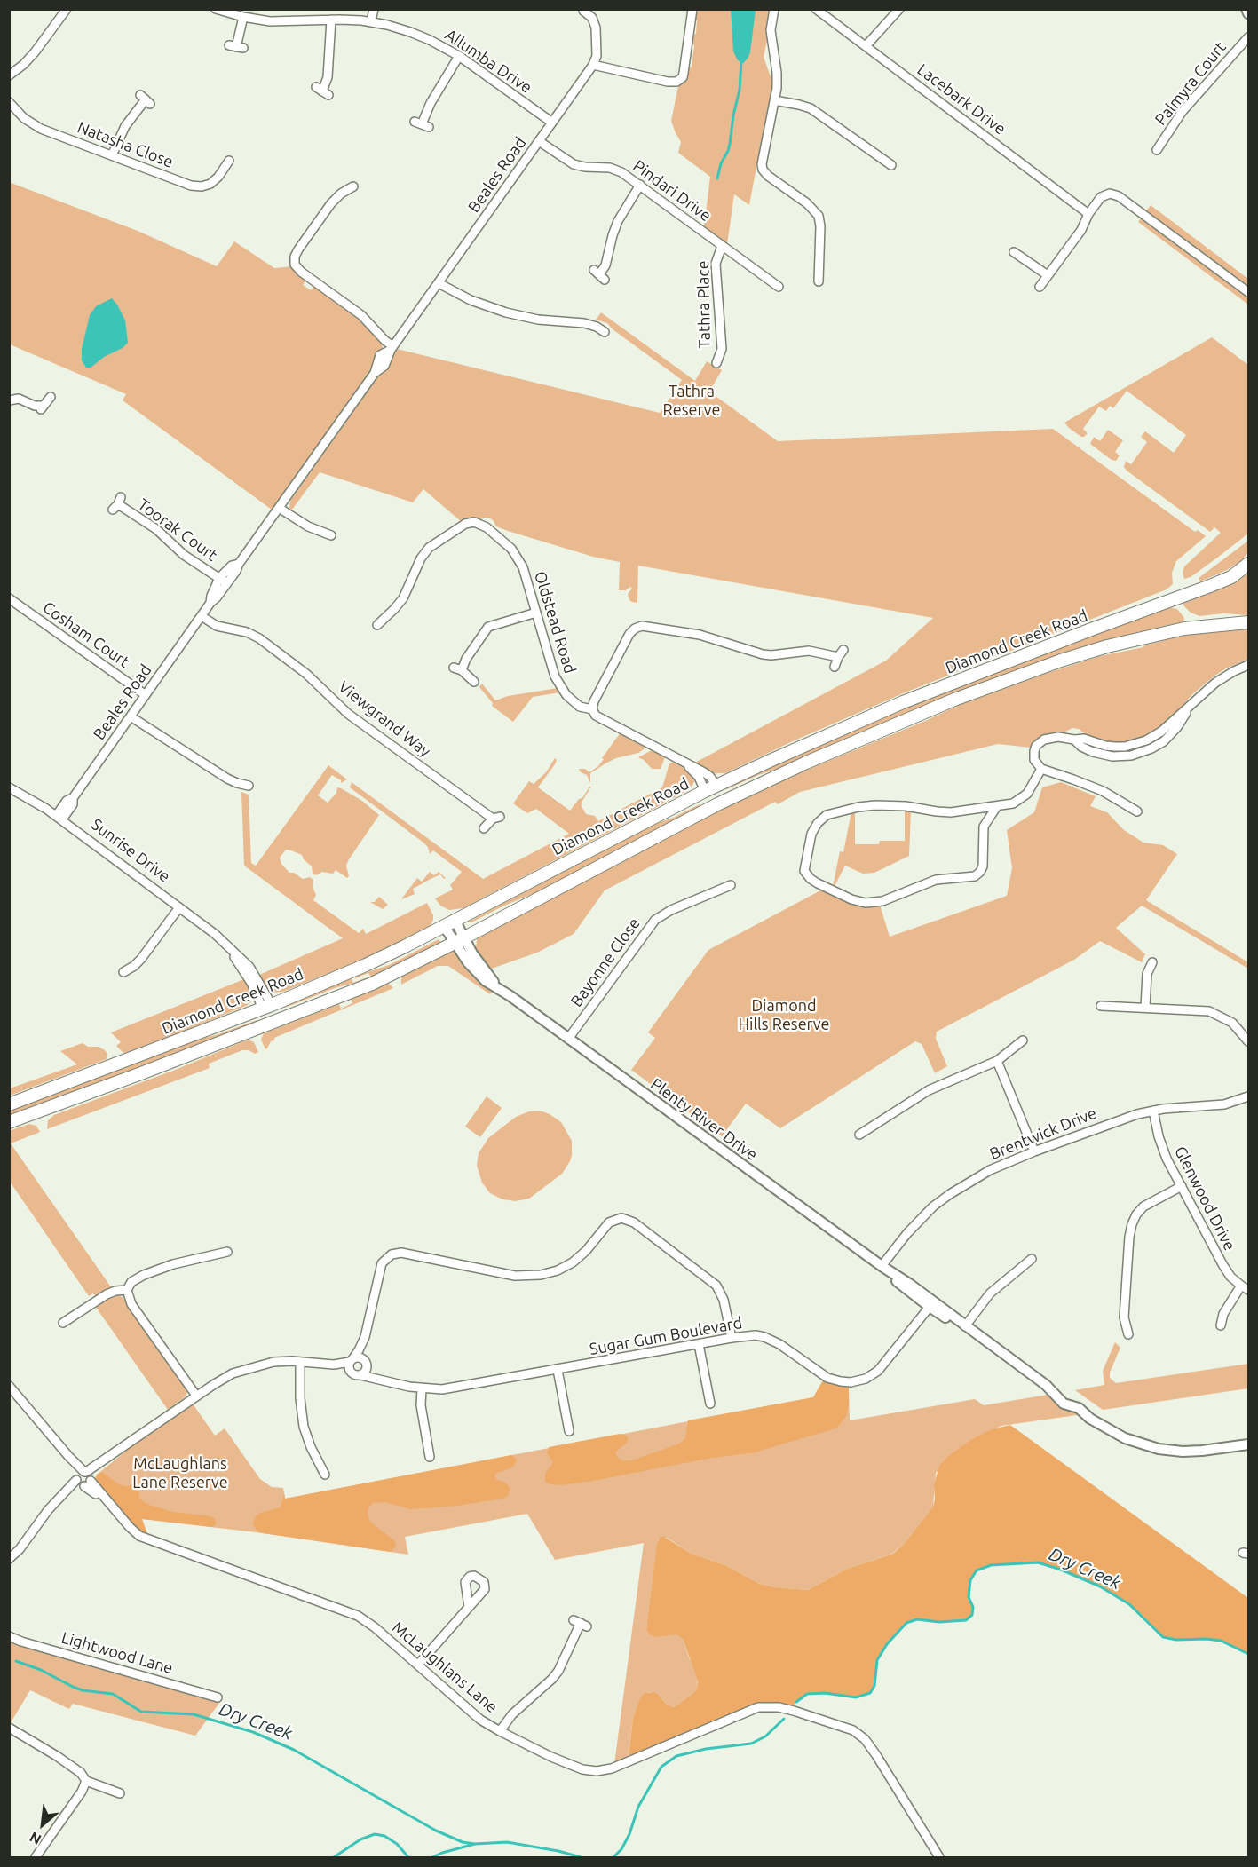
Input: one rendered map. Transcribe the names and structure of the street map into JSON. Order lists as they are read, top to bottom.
{
  "streets": {
    "main road": ["Diamond Creek Road", "Sunrise Drive"],
    "street": [
      "Allumba Drive",
      "Palmyra Court",
      "Lacebark Drive",
      "Natasha Close",
      "Beales Road",
      "Pindari Drive",
      "Tathra Place",
      "Toorak Court",
      "Oldstead Road",
      "Cosham Court",
      "Viewgrand Way",
      "Bayonne Close",
      "Plenty River Drive",
      "Brentwick Drive",
      "Glenwood Drive",
      "Sugar Gum Boulevard",
      "Lightwood Lane",
      "McLaughlans Lane"
    ]
  },
  "crossings": [
    ["Allumba Drive", "Beales Road"],
    ["Beales Road", "Pindari Drive"],
    ["Beales Road", "Toorak Court"],
    ["Beales Road", "Cosham Court"],
    ["Beales Road", "Viewgrand Way"],
    ["Beales Road", "Sunrise Drive"],
    ["Pindari Drive", "Tathra Place"],
    ["Oldstead Road", "Diamond Creek Road"],
    ["Diamond Creek Road", "Sunrise Drive"],
    ["Diamond Creek Road", "Plenty River Drive"],
    ["Bayonne Close", "Plenty River Drive"],
    ["Plenty River Drive", "Brentwick Drive"],
    ["Plenty River Drive", "Sugar Gum Boulevard"],
    ["Brentwick Drive", "Glenwood Drive"],
    ["Sugar Gum Boulevard", "McLaughlans Lane"]
  ],
  "water": ["Dry Creek"],
  "parks": ["Tathra Reserve", "Diamond Hills Reserve", "McLaughlans Lane Reserve"],
  "north": "bottom left"
}
